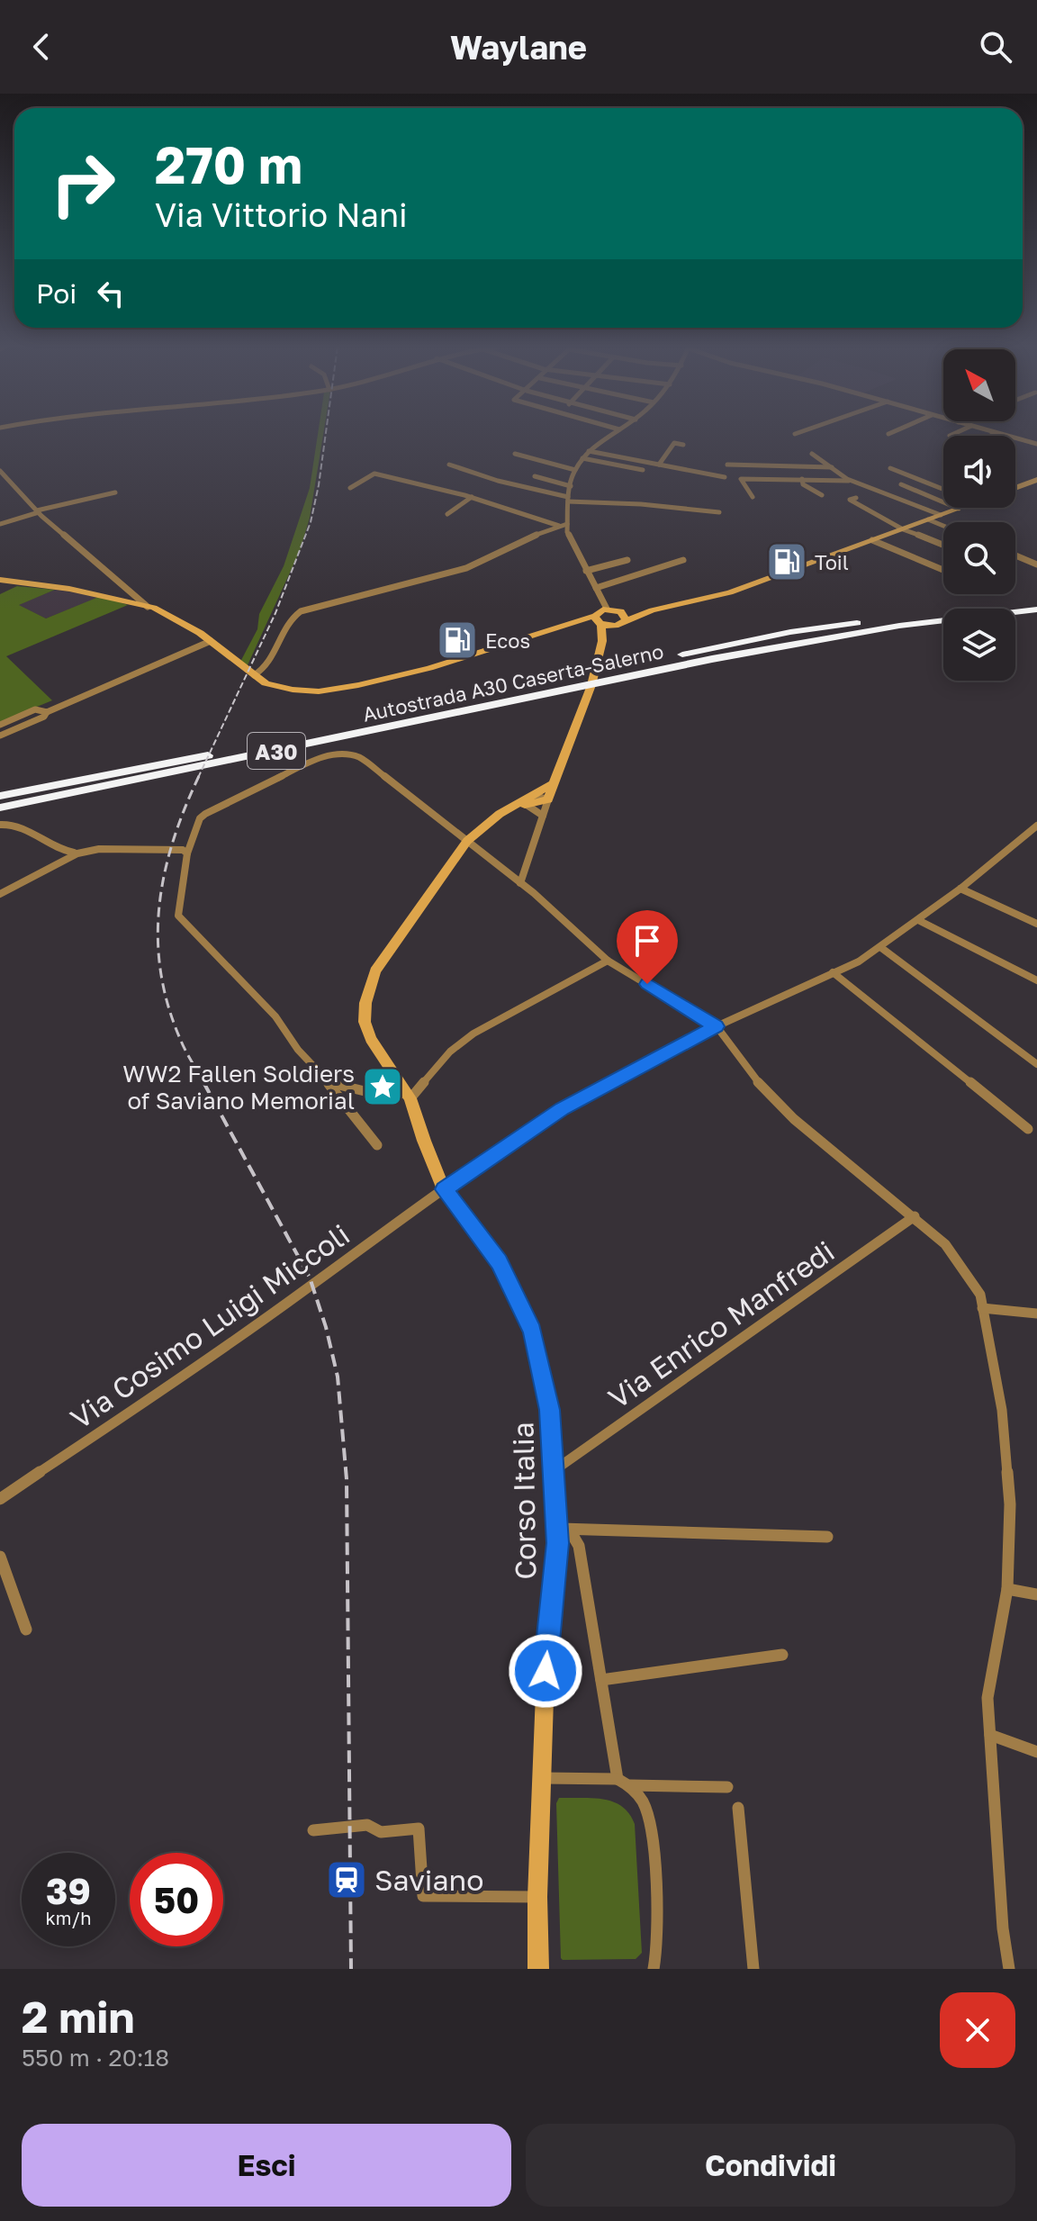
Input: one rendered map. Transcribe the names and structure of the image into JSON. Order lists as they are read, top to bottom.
{
  "streets": {
    "highway": ["Autostrada A30 Caserta-Salerno", "A30"],
    "main road": ["Corso Italia"],
    "street": ["Via Enrico Manfredi", "Via Cosimo Luigi Miccoli"]
  },
  "crossings": [
    ["Via Enrico Manfredi", "Corso Italia"],
    ["Via Cosimo Luigi Miccoli", "Corso Italia"]
  ],
  "places": {
    "fuel station": ["Toil", "Ecos"],
    "place": ["WW2 Fallen Soldiers of Saviano Memorial"],
    "station": ["Saviano"]
  },
  "north": "top left",
  "page": {
    "header": "Waylane",
    "turn": ["270 m", "Via Vittorio Nani"],
    "then": "Poi",
    "speed": "39 km/h",
    "limit": "50",
    "heading": ["2 min", "550 m · 20:18"],
    "buttons": ["Esci", "Condividi"]
  }
}
